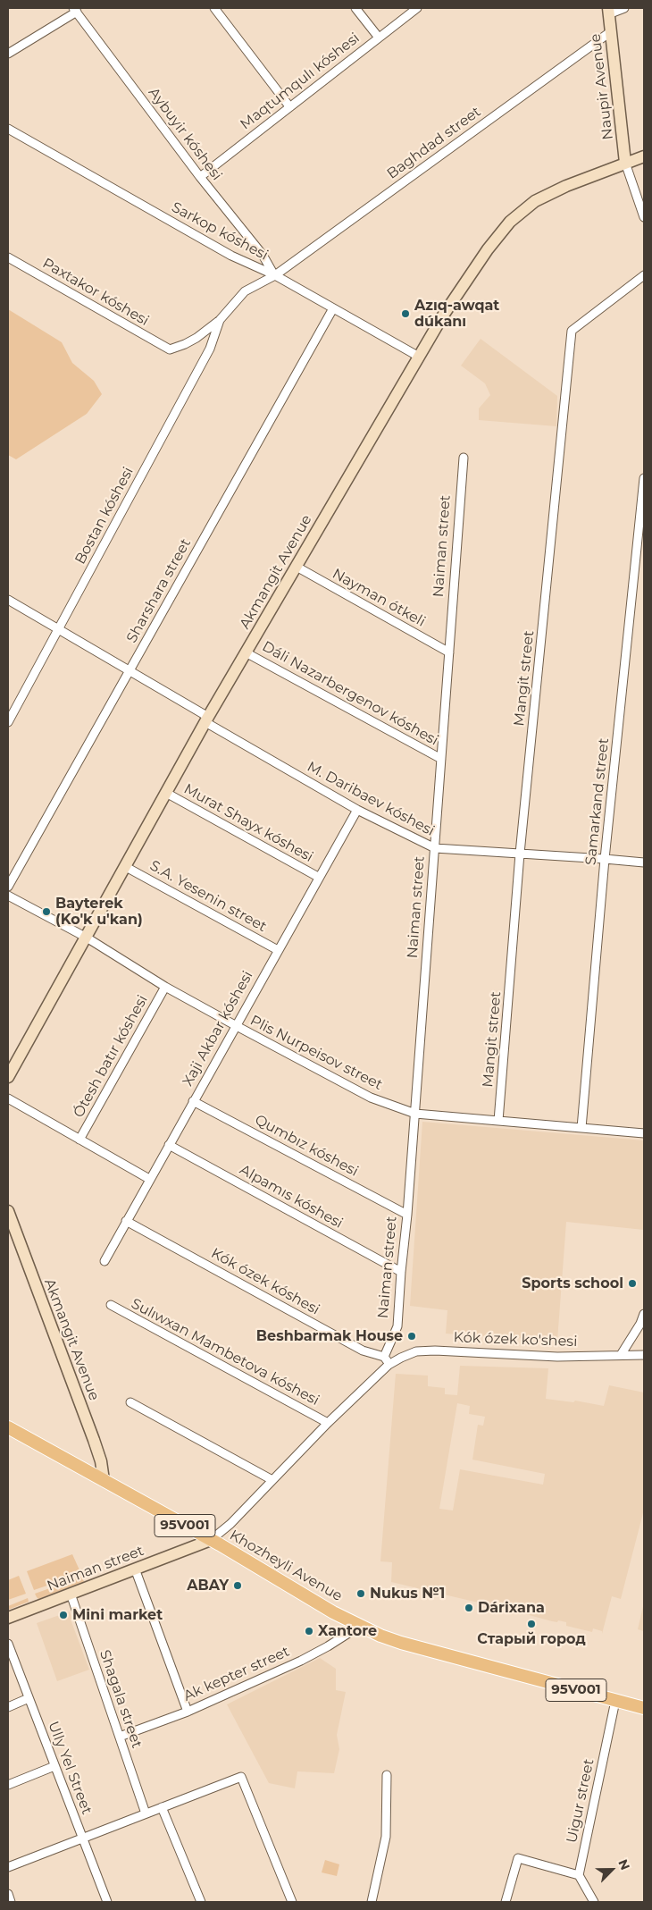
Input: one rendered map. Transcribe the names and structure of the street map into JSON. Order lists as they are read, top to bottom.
{
  "streets": {
    "main road": ["95V001", "Khozheyli Avenue"],
    "street": [
      "Maqtumqulı kóshesi",
      "Naupir Avenue",
      "Aybuyir kóshesi",
      "Baghdad street",
      "Sarkop kóshesi",
      "Paxtakor kóshesi",
      "Bostan kóshesi",
      "Naiman street",
      "Akmangit Avenue",
      "Sharshara street",
      "Nayman ótkeli",
      "Mangit street",
      "Dáli Nazarbergenov kóshesi",
      "M. Daribaev kóshesi",
      "Samarkand street",
      "Murat Shayx kóshesi",
      "S.A. Yesenin street",
      "Xaji Akbar kóshesi",
      "Plis Nurpeisov street",
      "Ótesh batır kóshesi",
      "Qumbız kóshesi",
      "Alpamıs kóshesi",
      "Kók ózek kóshesi",
      "Kók ózek ko'shesi",
      "Sulıwxan Mambetova kóshesi",
      "Ak kepter street",
      "Shagala street",
      "Ully Yel Street",
      "Uigur street"
    ]
  },
  "crossings": [
    ["Maqtumqulı kóshesi", "Aybuyir kóshesi"],
    ["Naupir Avenue", "Baghdad street"],
    ["Naupir Avenue", "Akmangit Avenue"],
    ["Aybuyir kóshesi", "Baghdad street"],
    ["Aybuyir kóshesi", "Sarkop kóshesi"],
    ["Baghdad street", "Sarkop kóshesi"],
    ["Baghdad street", "Paxtakor kóshesi"],
    ["Baghdad street", "Bostan kóshesi"],
    ["Sarkop kóshesi", "Akmangit Avenue"],
    ["Sarkop kóshesi", "Sharshara street"],
    ["Paxtakor kóshesi", "Bostan kóshesi"],
    ["Bostan kóshesi", "M. Daribaev kóshesi"],
    ["Naiman street", "Nayman ótkeli"],
    ["Naiman street", "Dáli Nazarbergenov kóshesi"],
    ["Naiman street", "M. Daribaev kóshesi"],
    ["Naiman street", "Plis Nurpeisov street"],
    ["Naiman street", "Qumbız kóshesi"],
    ["Naiman street", "Alpamıs kóshesi"],
    ["Naiman street", "Kók ózek kóshesi"],
    ["Naiman street", "Kók ózek ko'shesi"],
    ["Naiman street", "Sulıwxan Mambetova kóshesi"],
    ["Naiman street", "Khozheyli Avenue"],
    ["Naiman street", "Shagala street"],
    ["Akmangit Avenue", "Nayman ótkeli"],
    ["Akmangit Avenue", "Dáli Nazarbergenov kóshesi"],
    ["Akmangit Avenue", "M. Daribaev kóshesi"],
    ["Akmangit Avenue", "Murat Shayx kóshesi"],
    ["Akmangit Avenue", "S.A. Yesenin street"],
    ["Akmangit Avenue", "Plis Nurpeisov street"],
    ["Akmangit Avenue", "Khozheyli Avenue"],
    ["Sharshara street", "M. Daribaev kóshesi"],
    ["Mangit street", "M. Daribaev kóshesi"],
    ["Mangit street", "Plis Nurpeisov street"],
    ["M. Daribaev kóshesi", "Samarkand street"],
    ["M. Daribaev kóshesi", "Xaji Akbar kóshesi"],
    ["Samarkand street", "Plis Nurpeisov street"],
    ["Murat Shayx kóshesi", "Xaji Akbar kóshesi"],
    ["S.A. Yesenin street", "Xaji Akbar kóshesi"],
    ["Xaji Akbar kóshesi", "Plis Nurpeisov street"],
    ["Xaji Akbar kóshesi", "Qumbız kóshesi"],
    ["Xaji Akbar kóshesi", "Alpamıs kóshesi"],
    ["Xaji Akbar kóshesi", "Kók ózek kóshesi"],
    ["Plis Nurpeisov street", "Ótesh batır kóshesi"],
    ["Khozheyli Avenue", "Ak kepter street"],
    ["Khozheyli Avenue", "Uigur street"],
    ["Ak kepter street", "Shagala street"]
  ],
  "places": [
    "Azıq-awqat dúkanı",
    "Bayterek (Ko'k u'kan)",
    "Sports school",
    "Beshbarmak House",
    "ABAY",
    "Nukus №1",
    "Dárixana",
    "Mini market",
    "Старый город",
    "Xantore"
  ],
  "north": "top right"
}
